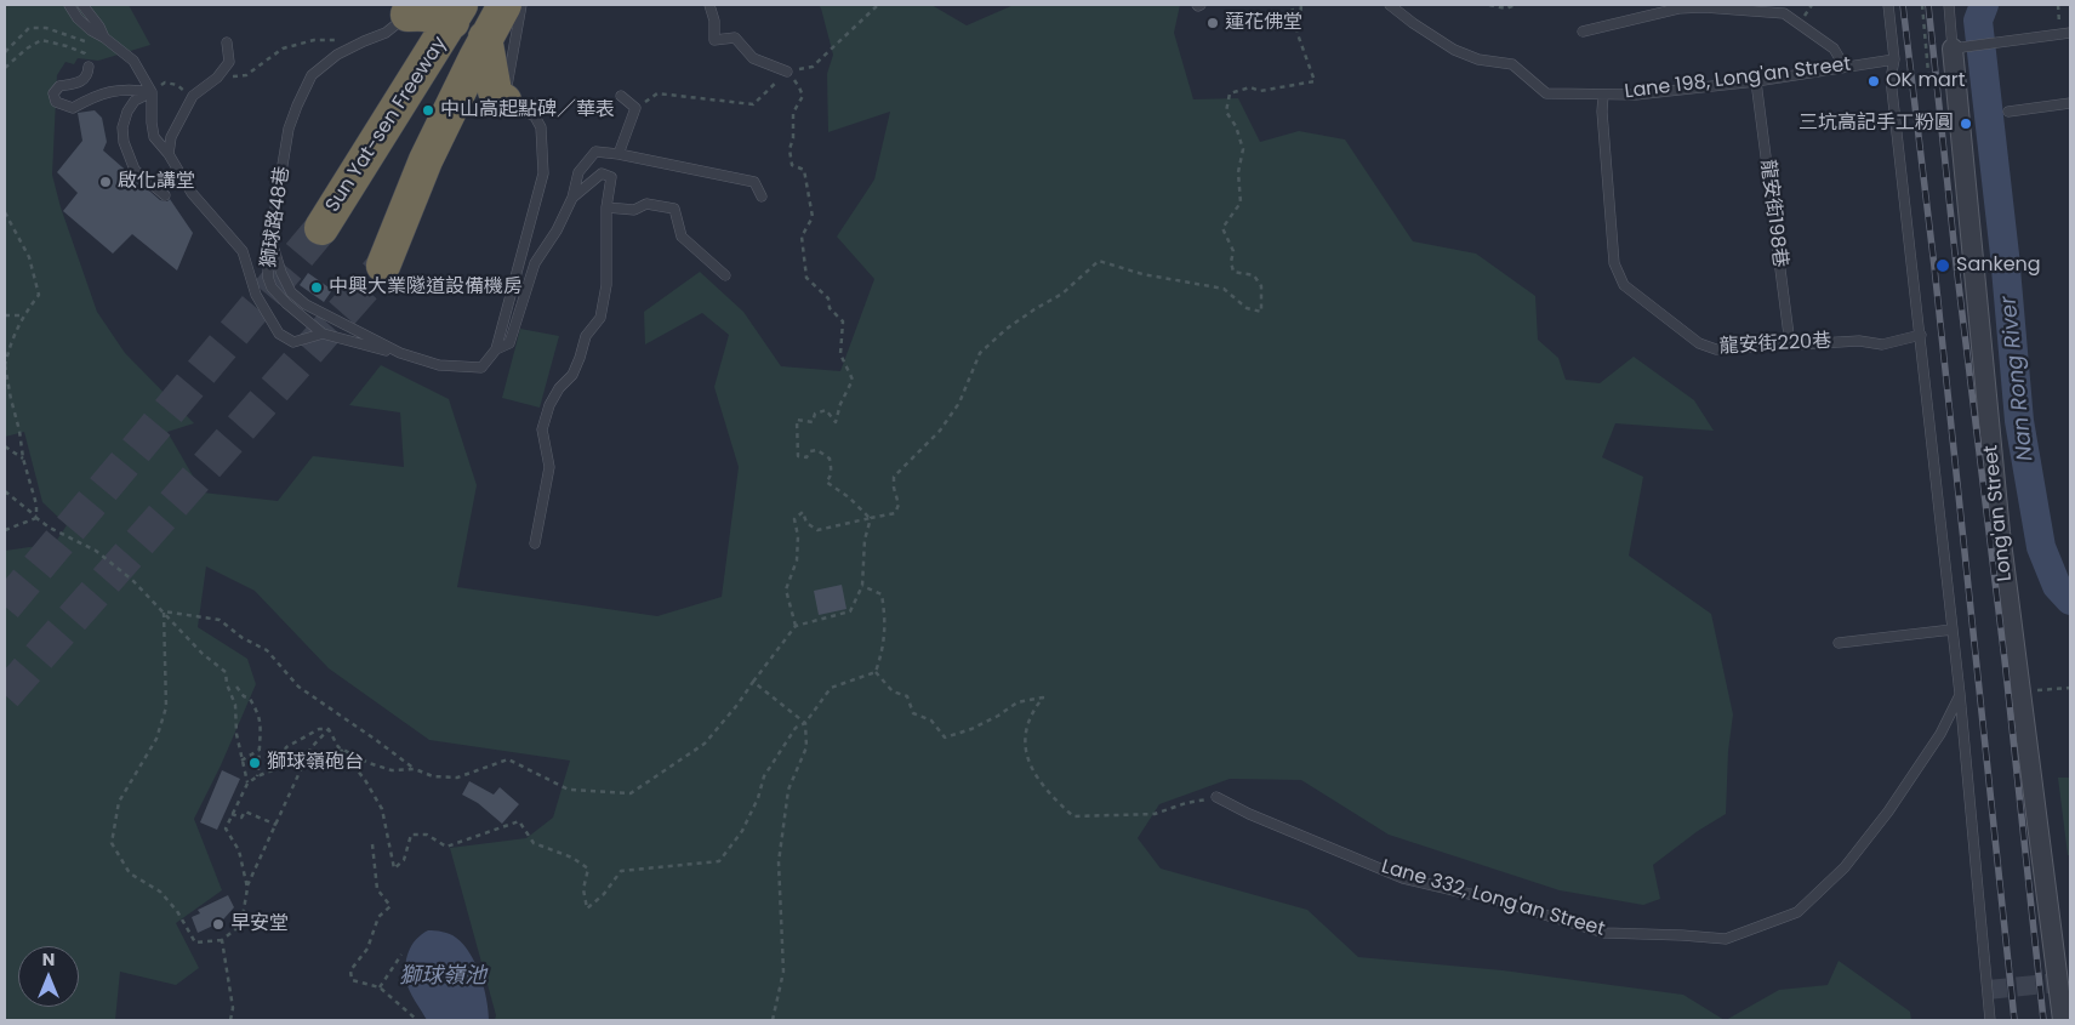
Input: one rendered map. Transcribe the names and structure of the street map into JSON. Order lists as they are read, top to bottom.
{
  "streets": {
    "highway": ["Sun Yat-sen Freeway"],
    "street": ["Long'an Street"],
    "lane": [
      "Lane 198, Long'an Street",
      "龍安街198巷",
      "獅球路48巷",
      "龍安街220巷",
      "Lane 332, Long'an Street"
    ]
  },
  "crossings": [
    ["Lane 198, Long'an Street", "龍安街198巷"],
    ["Lane 198, Long'an Street", "龍安街220巷"],
    ["Sun Yat-sen Freeway", "獅球路48巷"],
    ["龍安街198巷", "龍安街220巷"]
  ],
  "water": ["Nan Rong River", "獅球嶺池"],
  "places": [
    "蓮花佛堂",
    "OK mart",
    "中山高起點碑／華表",
    "三坑高記手工粉圓",
    "啟化講堂",
    "Sankeng",
    "中興大業隧道設備機房",
    "獅球嶺砲台",
    "早安堂"
  ],
  "north": "top"
}
